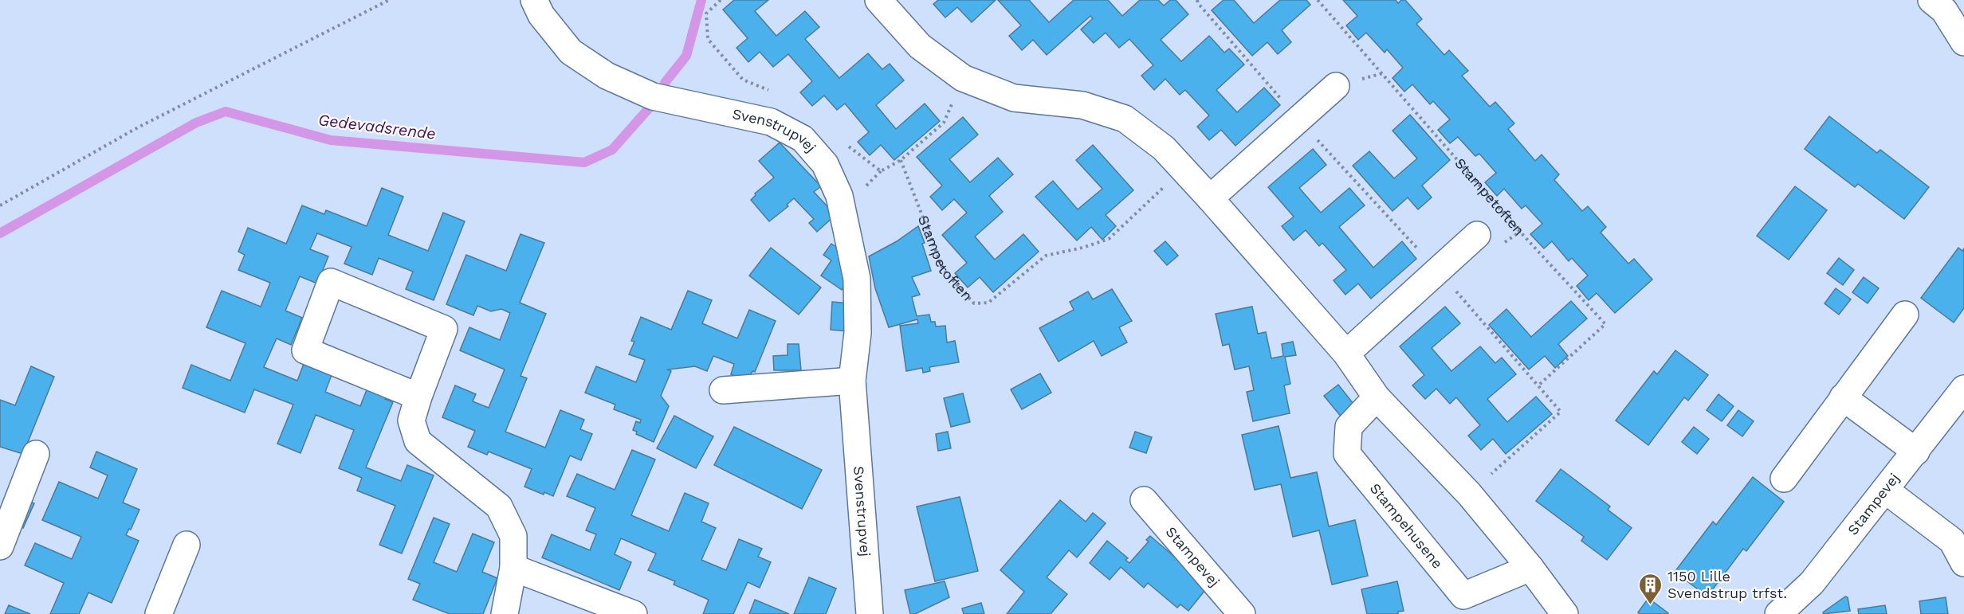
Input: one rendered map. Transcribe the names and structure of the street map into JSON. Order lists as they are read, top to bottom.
{
  "streets": {
    "street": ["Svenstrupvej", "Stampevej", "Stampehusene"],
    "path": ["Stampetoften"]
  },
  "water": ["Gedevadsrende"],
  "places": {
    "building": ["1150 Lille Svendstrup trfst."]
  }
}
